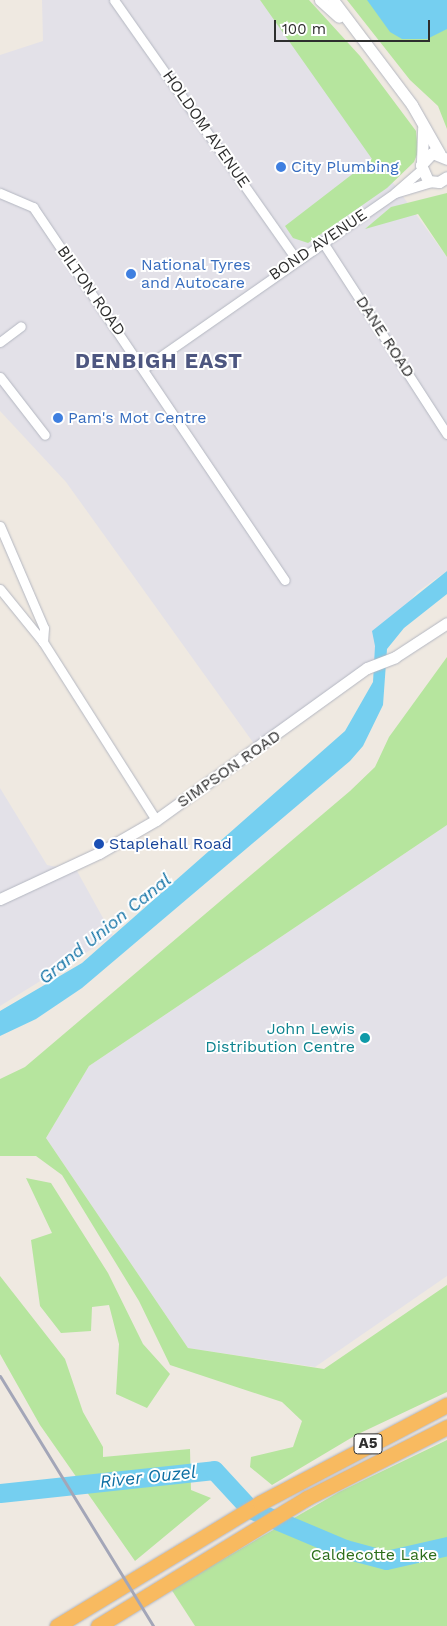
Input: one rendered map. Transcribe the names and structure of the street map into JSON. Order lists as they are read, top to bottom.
{
  "streets": {
    "highway": ["A5"],
    "street": [
      "HOLDOM AVENUE",
      "BOND AVENUE",
      "BILTON ROAD",
      "DANE ROAD",
      "SIMPSON ROAD"
    ]
  },
  "crossings": [
    ["HOLDOM AVENUE", "BOND AVENUE"],
    ["BOND AVENUE", "BILTON ROAD"],
    ["BOND AVENUE", "DANE ROAD"]
  ],
  "districts": ["DENBIGH EAST"],
  "water": ["Grand Union Canal", "River Ouzel"],
  "parks": ["Caldecotte Lake"],
  "places": [
    "City Plumbing",
    "National Tyres and Autocare",
    "Pam's Mot Centre",
    "Staplehall Road",
    "John Lewis Distribution Centre"
  ],
  "scale_bar": "100 m"
}
